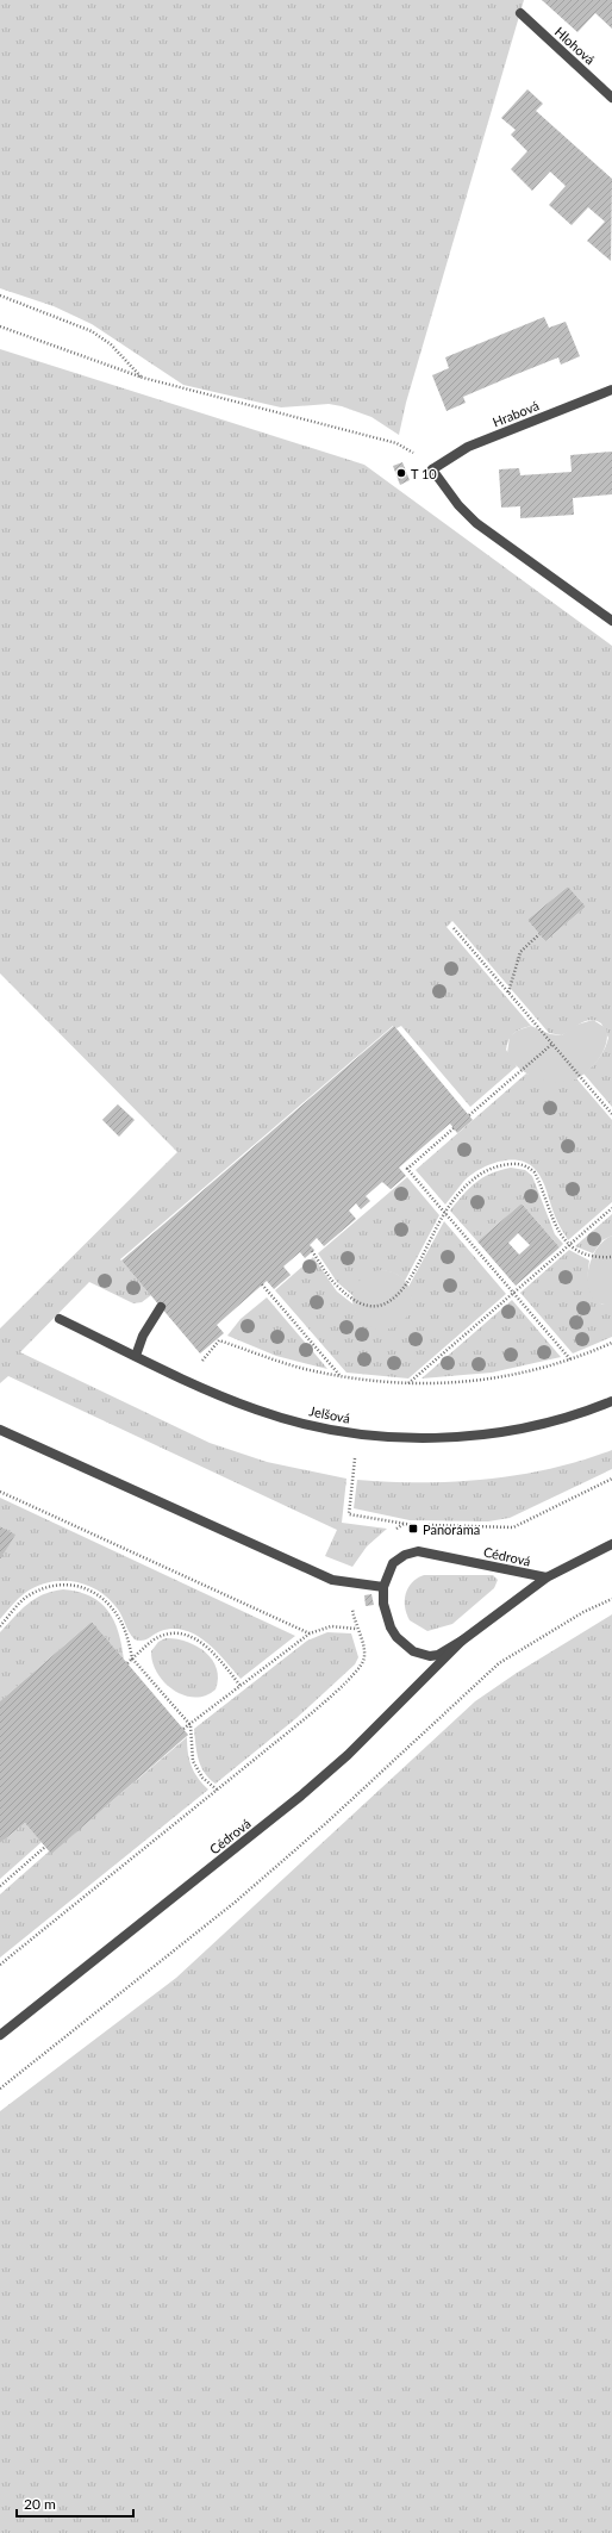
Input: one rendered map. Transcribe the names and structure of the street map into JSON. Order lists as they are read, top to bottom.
{
  "streets": {
    "street": [
      "Hlohová",
      "Hrabová",
      "Jelšová",
      "Cédrová"
    ]
  },
  "places": {
    "other": ["T 10"],
    "transit": ["Panoráma"]
  },
  "scale_bar": "20 m"
}
